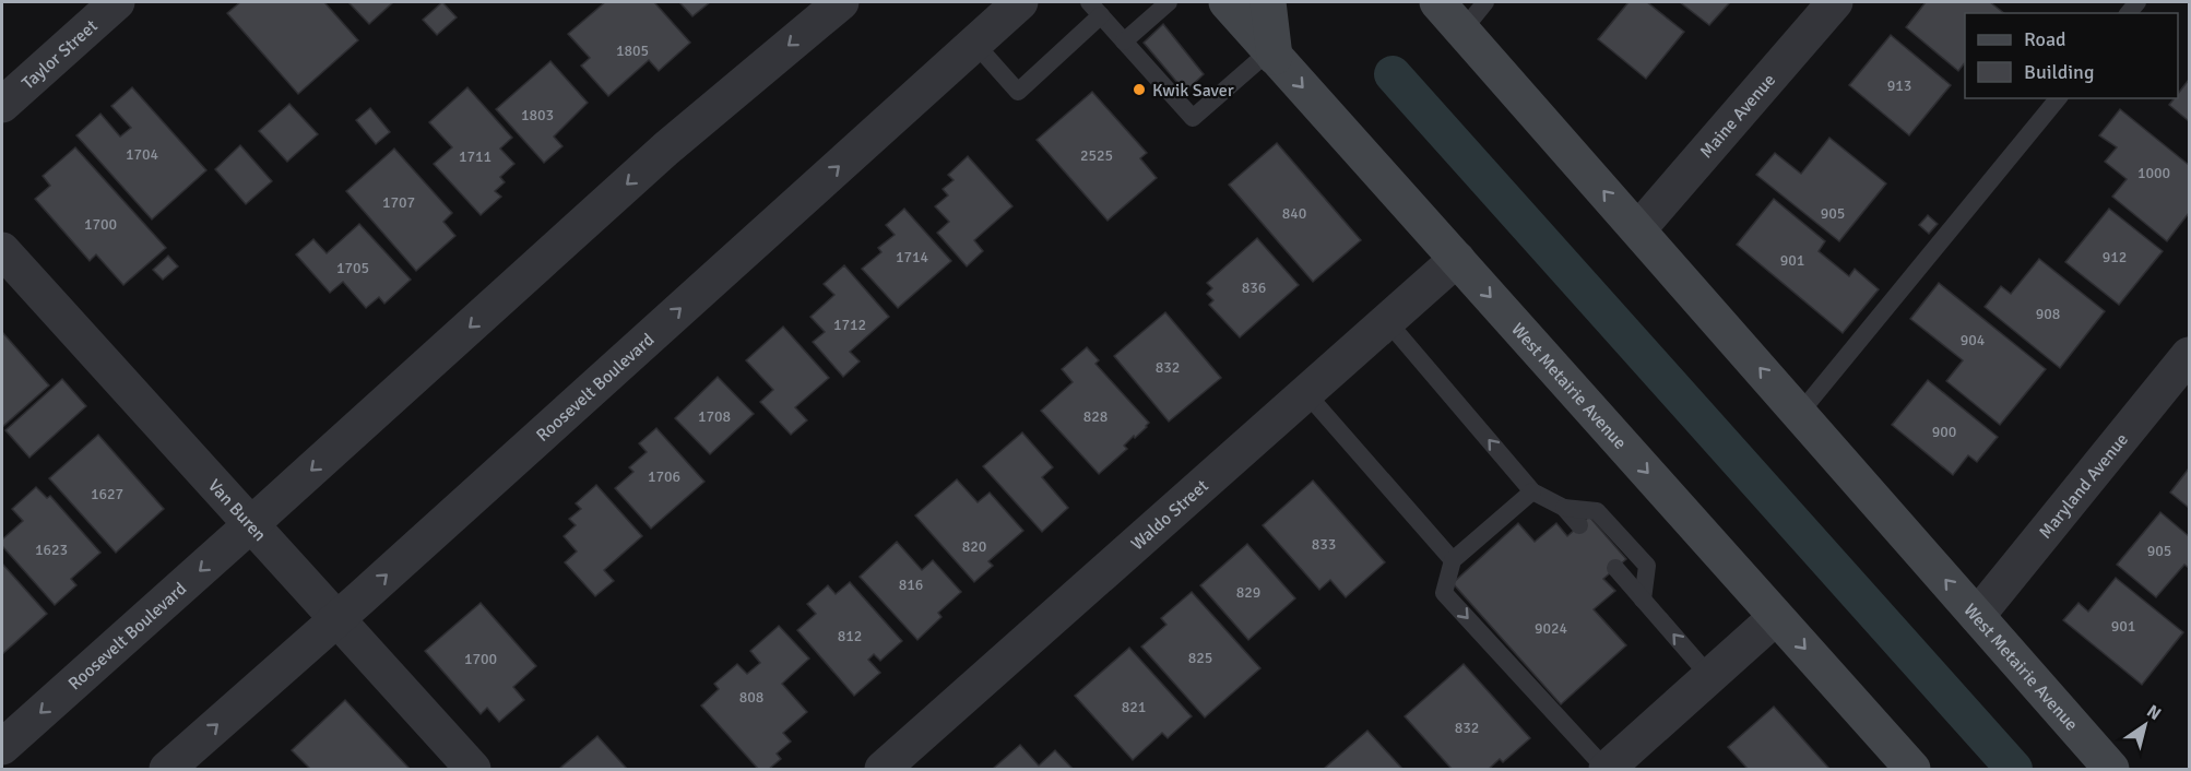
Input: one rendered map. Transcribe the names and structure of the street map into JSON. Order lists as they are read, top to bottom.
{
  "streets": {
    "main road": ["West Metairie Avenue"],
    "street": [
      "Taylor Street",
      "Maine Avenue",
      "Roosevelt Boulevard",
      "Maryland Avenue",
      "Van Buren",
      "Waldo Street"
    ]
  },
  "crossings": [
    ["Maine Avenue", "West Metairie Avenue"],
    ["West Metairie Avenue", "Maryland Avenue"],
    ["West Metairie Avenue", "Waldo Street"],
    ["Roosevelt Boulevard", "Van Buren"]
  ],
  "places": ["Kwik Saver"],
  "house_numbers": [
    "1805",
    "913",
    "1803",
    "1704",
    "2525",
    "1711",
    "1000",
    "1707",
    "840",
    "905",
    "1700",
    "1714",
    "912",
    "901",
    "1705",
    "836",
    "908",
    "1712",
    "904",
    "832",
    "1708",
    "828",
    "900",
    "1706",
    "1627",
    "833",
    "820",
    "1623",
    "905",
    "816",
    "829",
    "901",
    "9024",
    "812",
    "825",
    "1700",
    "808",
    "821",
    "832"
  ],
  "legend": ["Road", "Building"],
  "north": "top right"
}
